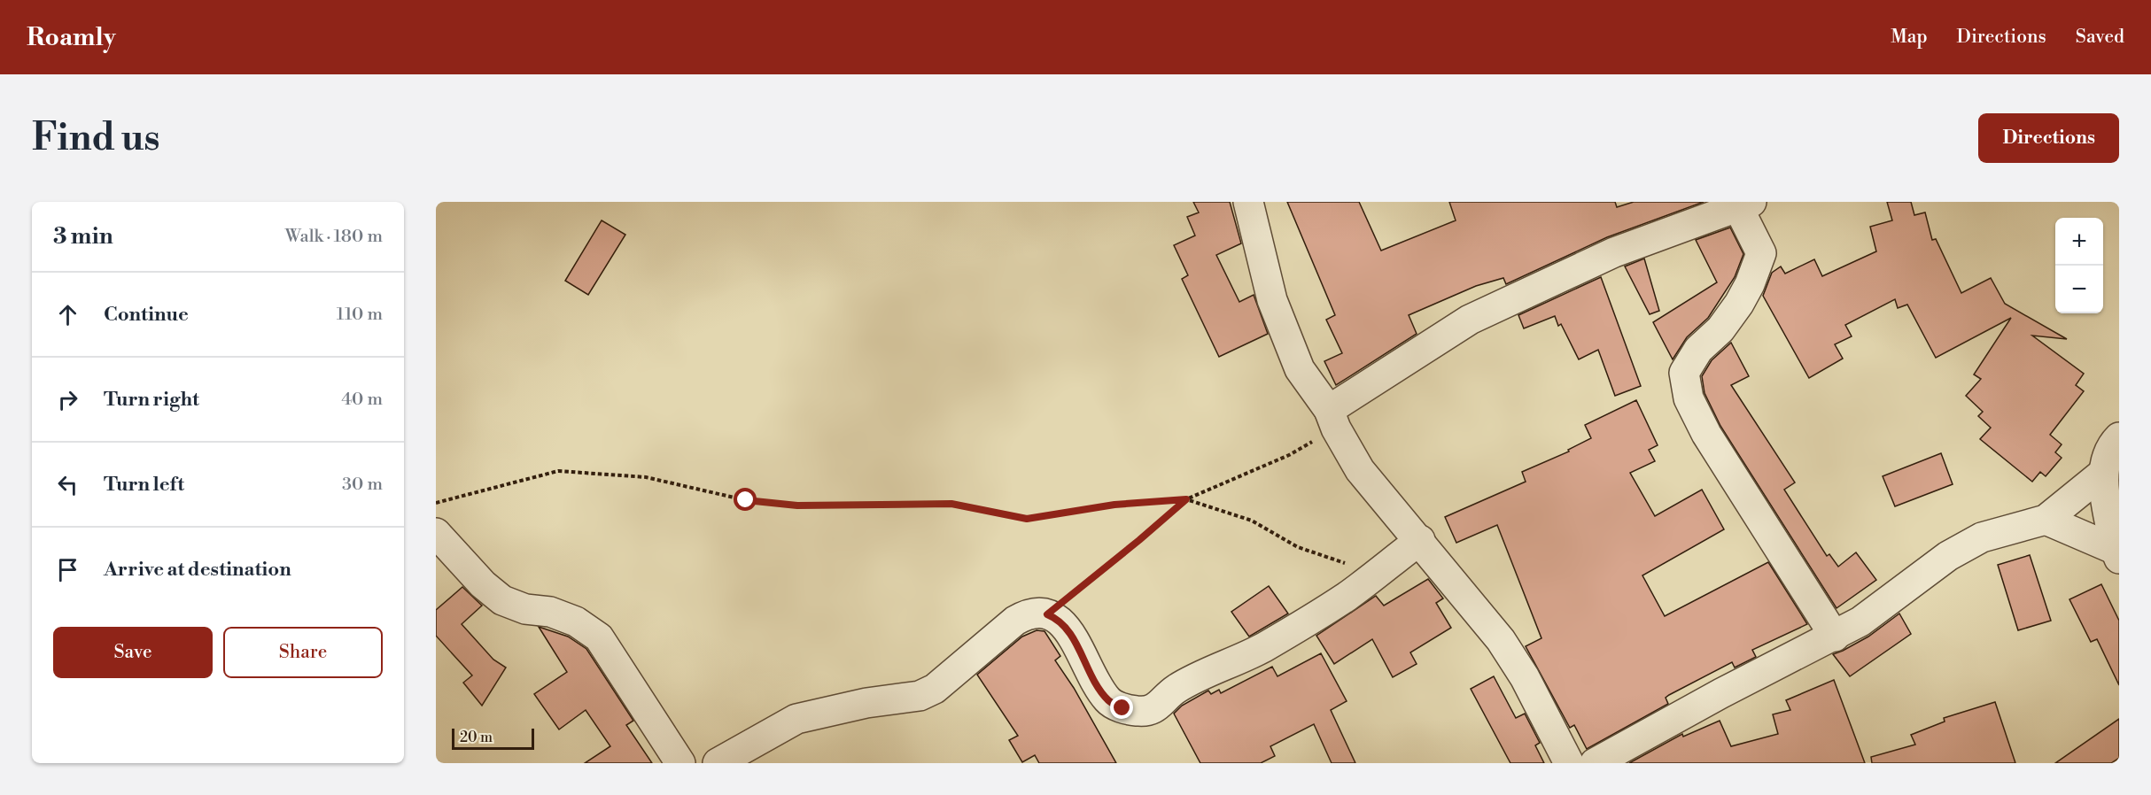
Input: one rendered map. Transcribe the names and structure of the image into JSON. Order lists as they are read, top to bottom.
{
  "scale_bar": "20 m",
  "page": {
    "header": "Roamly",
    "nav": ["Map", "Directions", "Saved"],
    "buttons": [
      "Directions",
      ["Save", "Share"]
    ],
    "title": "Find us",
    "heading": ["3 min", "Walk · 180 m"],
    "map_buttons": ["+", "−"],
    "list": [
      ["Continue", "110 m"],
      ["Turn right", "40 m"],
      ["Turn left", "30 m"],
      "Arrive at destination"
    ],
    "scale": "20 m"
  }
}
